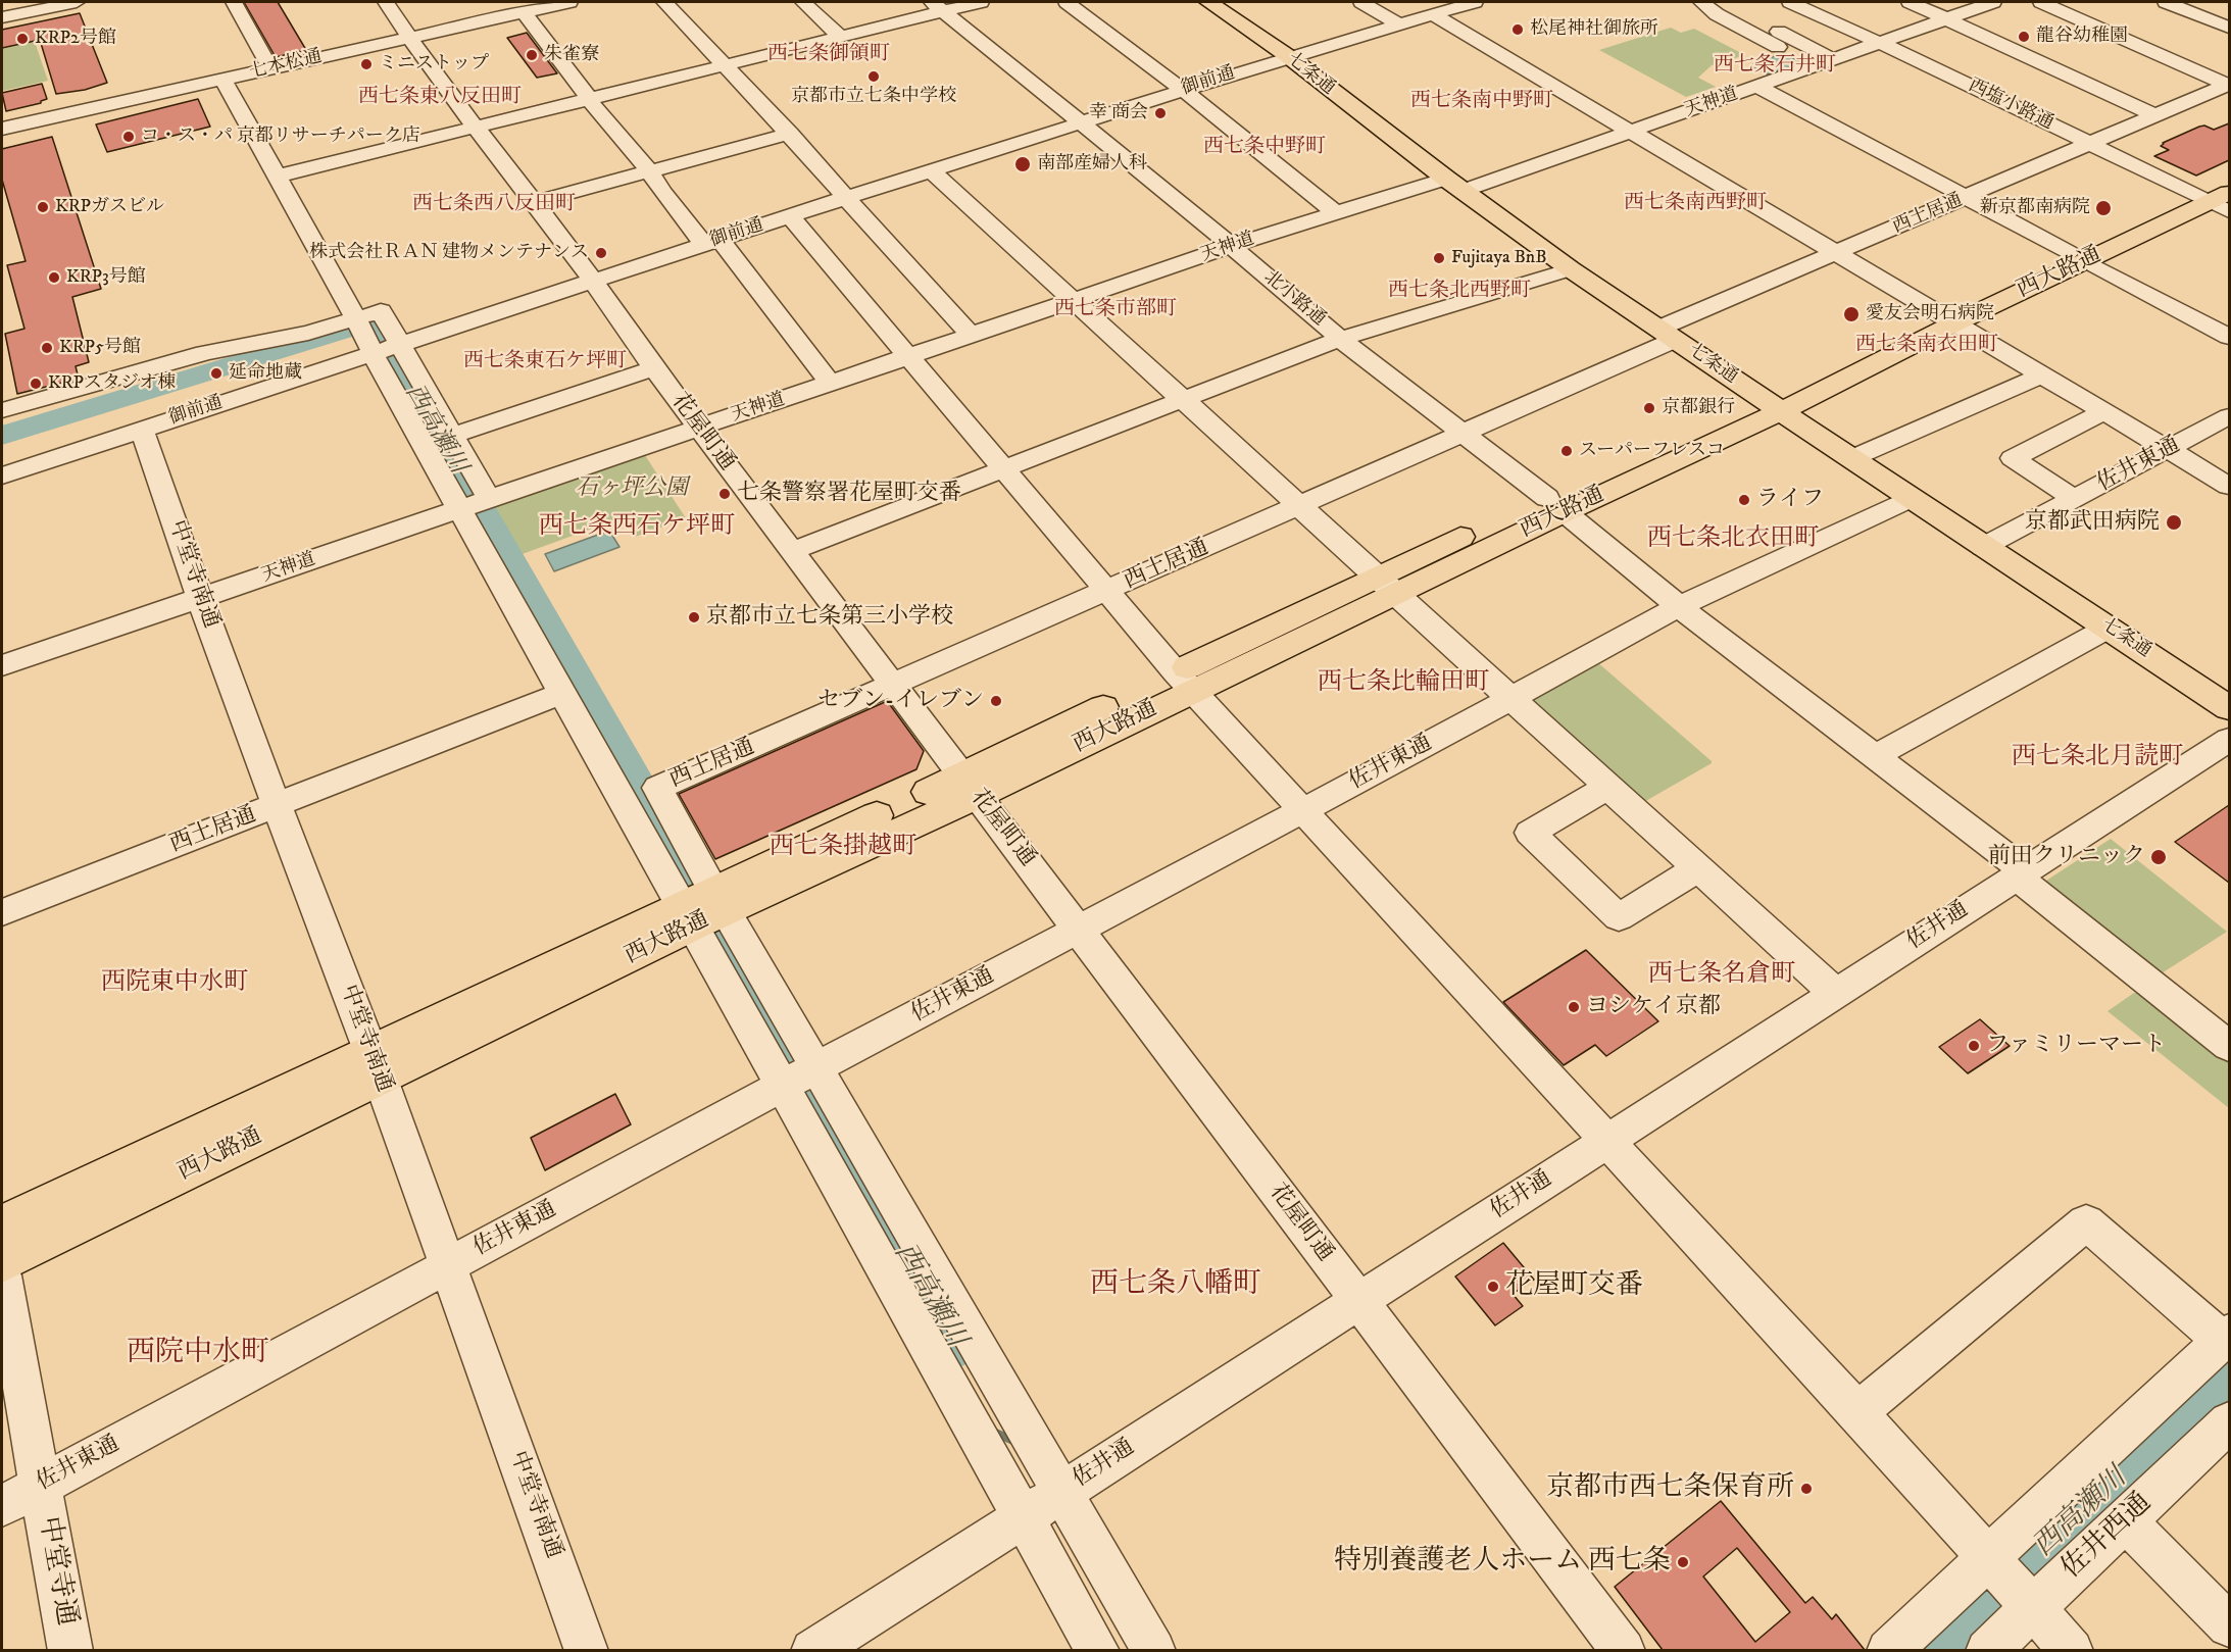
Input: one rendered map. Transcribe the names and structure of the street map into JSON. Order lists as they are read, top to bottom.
{
  "streets": {
    "main road": ["七条通", "西大路通"],
    "street": [
      "七本松通",
      "御前通",
      "天神道",
      "西塩小路通",
      "西土居通",
      "北小路通",
      "花屋町通",
      "佐井東通",
      "中堂寺南通",
      "佐井通",
      "佐井西通",
      "中堂寺通"
    ]
  },
  "crossings": [
    ["七本松通", "花屋町通"],
    ["七条通", "御前通"],
    ["七条通", "天神道"],
    ["七条通", "西土居通"],
    ["七条通", "西大路通"],
    ["七条通", "佐井東通"],
    ["御前通", "北小路通"],
    ["御前通", "花屋町通"],
    ["御前通", "中堂寺南通"],
    ["天神道", "西塩小路通"],
    ["天神道", "北小路通"],
    ["天神道", "花屋町通"],
    ["天神道", "中堂寺南通"],
    ["西塩小路通", "西土居通"],
    ["西塩小路通", "西大路通"],
    ["西土居通", "西大路通"],
    ["西土居通", "北小路通"],
    ["西土居通", "花屋町通"],
    ["西土居通", "中堂寺南通"],
    ["西大路通", "北小路通"],
    ["西大路通", "花屋町通"],
    ["西大路通", "中堂寺南通"],
    ["北小路通", "佐井東通"],
    ["北小路通", "佐井通"],
    ["花屋町通", "佐井東通"],
    ["花屋町通", "佐井通"],
    ["佐井東通", "中堂寺南通"],
    ["佐井東通", "中堂寺通"]
  ],
  "districts": [
    "西七条御領町",
    "西七条石井町",
    "西七条東八反田町",
    "西七条南中野町",
    "西七条中野町",
    "西七条南西野町",
    "西七条西八反田町",
    "西七条北西野町",
    "西七条市部町",
    "西七条南衣田町",
    "西七条東石ケ坪町",
    "西七条西石ケ坪町",
    "西七条北衣田町",
    "西七条比輪田町",
    "西七条北月読町",
    "西七条掛越町",
    "西七条名倉町",
    "西院東中水町",
    "西七条八幡町",
    "西院中水町"
  ],
  "water": ["西高瀬川"],
  "parks": ["石ヶ坪公園"],
  "places": [
    "松尾神社御旅所",
    "龍谷幼稚園",
    "KRP2号館",
    "朱雀寮",
    "ミニストップ",
    "京都市立七条中学校",
    "幸 商会",
    "コ・ス・パ 京都リサーチパーク店",
    "南部産婦人科",
    "KRPガスビル",
    "新京都南病院",
    "株式会社ＲＡＮ 建物メンテナンス",
    "Fujitaya BnB",
    "KRP3号館",
    "愛友会明石病院",
    "KRP5号館",
    "延命地蔵",
    "KRPスタジオ棟",
    "京都銀行",
    "スーパーフレスコ",
    "七条警察署花屋町交番",
    "ライフ",
    "京都武田病院",
    "京都市立七条第三小学校",
    "セブン-イレブン",
    "前田クリニック",
    "ヨシケイ京都",
    "ファミリーマート",
    "花屋町交番",
    "京都市西七条保育所",
    "特別養護老人ホーム 西七条"
  ]
}
